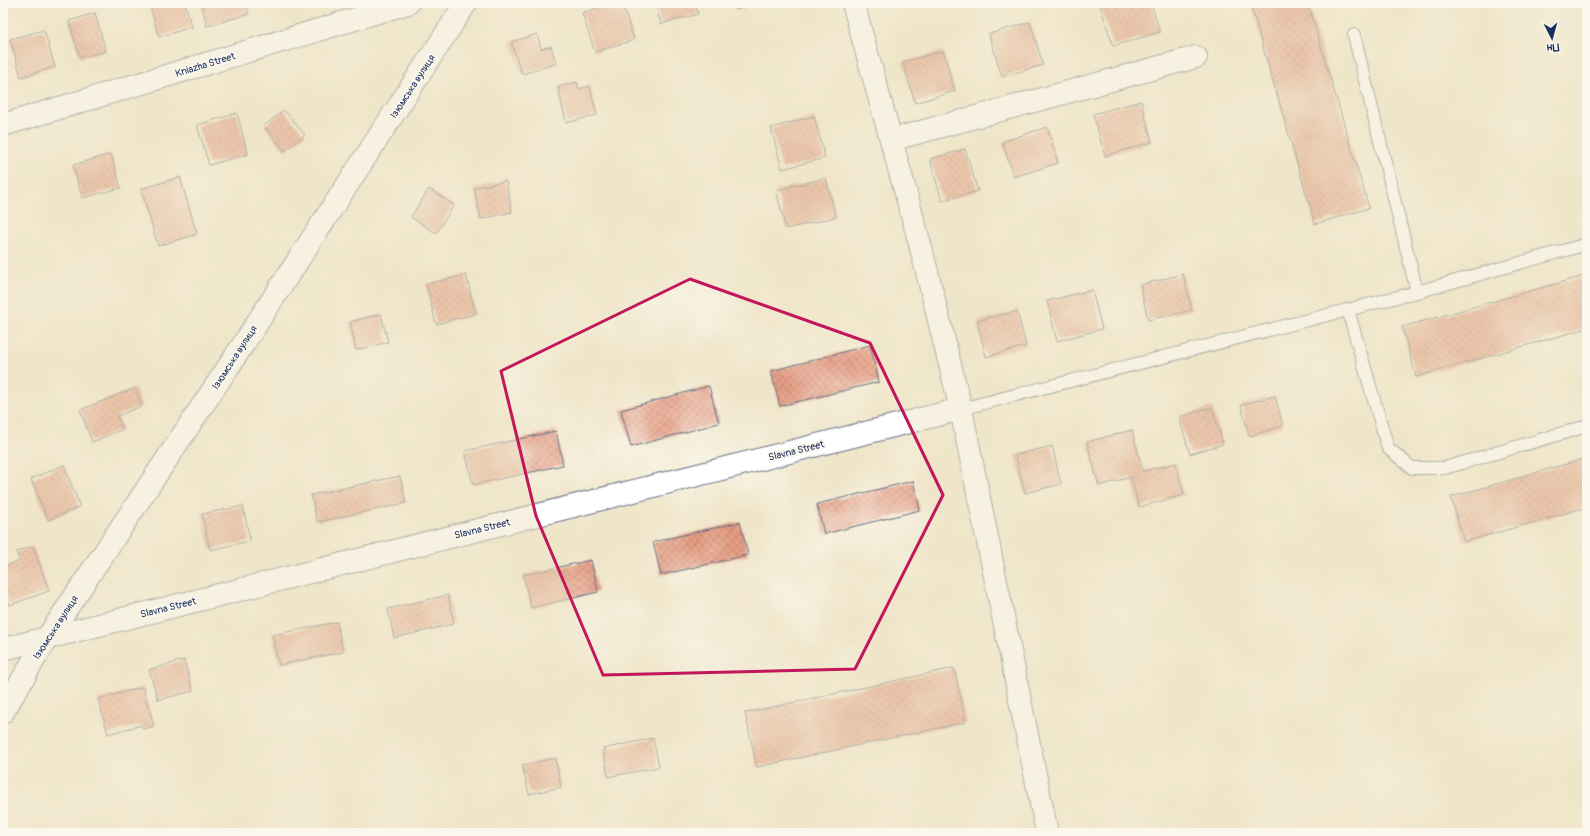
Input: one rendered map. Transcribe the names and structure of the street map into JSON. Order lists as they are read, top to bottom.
{
  "streets": {
    "street": ["Kniazha Street", "Ізюмська вулиця", "Slavna Street"]
  },
  "crossings": [
    ["Ізюмська вулиця", "Slavna Street"]
  ],
  "north": "bottom"
}
